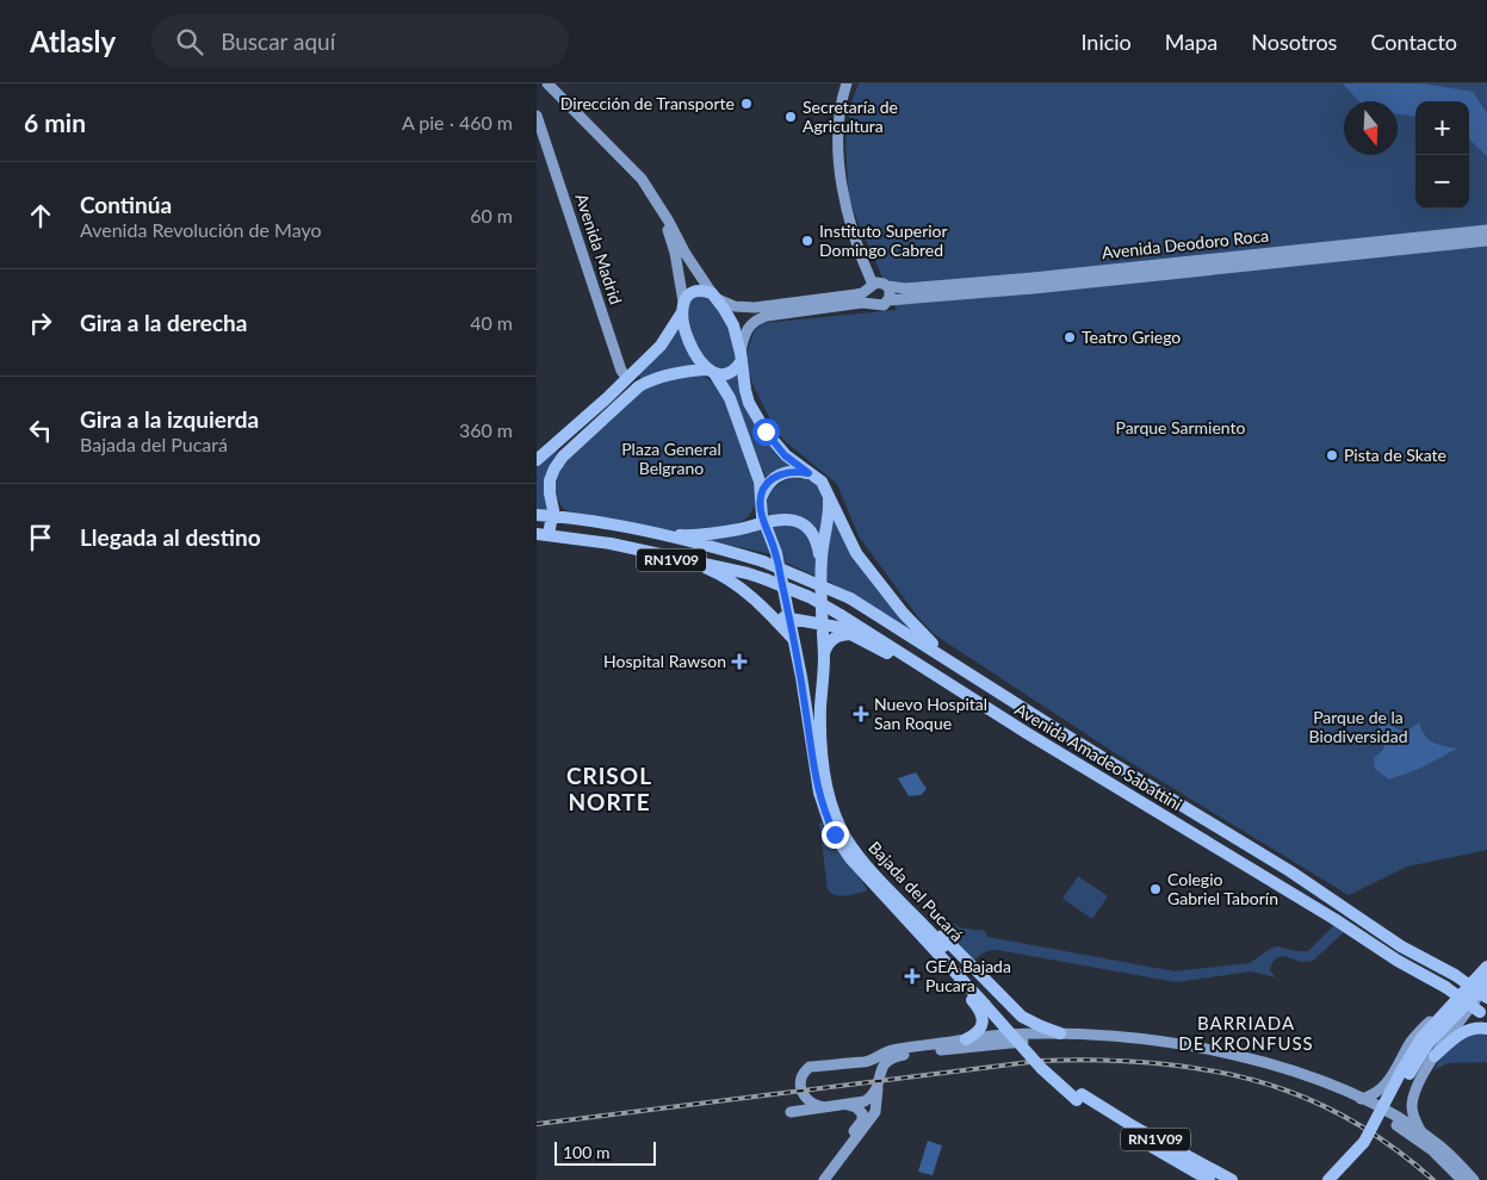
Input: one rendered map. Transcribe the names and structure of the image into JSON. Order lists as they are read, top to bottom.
{
  "streets": {
    "main road": [
      "Avenida Deodoro Roca",
      "Avenida Madrid",
      "RN1V09",
      "Avenida Amadeo Sabattini",
      "Bajada del Pucará"
    ]
  },
  "crossings": [
    ["RN1V09", "Avenida Amadeo Sabattini"],
    ["RN1V09", "Bajada del Pucará"]
  ],
  "districts": ["CRISOL NORTE", "BARRIADA DE KRONFUSS"],
  "parks": ["Parque Sarmiento", "Plaza General Belgrano", "Parque de la Biodiversidad"],
  "places": {
    "other": [
      "Dirección de Transporte",
      "Secretaría de Agricultura",
      "Instituto Superior Domingo Cabred",
      "Teatro Griego",
      "Pista de Skate",
      "Colegio Gabriel Taborín"
    ],
    "health": ["Hospital Rawson", "Nuevo Hospital San Roque", "GEA Bajada Pucara"]
  },
  "scale_bar": "100 m",
  "north": "bottom",
  "page": {
    "header": "Atlasly",
    "search": "Buscar aquí",
    "nav": [
      "Inicio",
      "Mapa",
      "Nosotros",
      "Contacto"
    ],
    "heading": ["6 min", "A pie · 460 m"],
    "map_buttons": ["+", "−"],
    "list": [
      ["Continúa", "Avenida Revolución de Mayo", "60 m"],
      ["Gira a la derecha", "40 m"],
      ["Gira a la izquierda", "Bajada del Pucará", "360 m"],
      "Llegada al destino"
    ],
    "scale": "100 m"
  }
}
